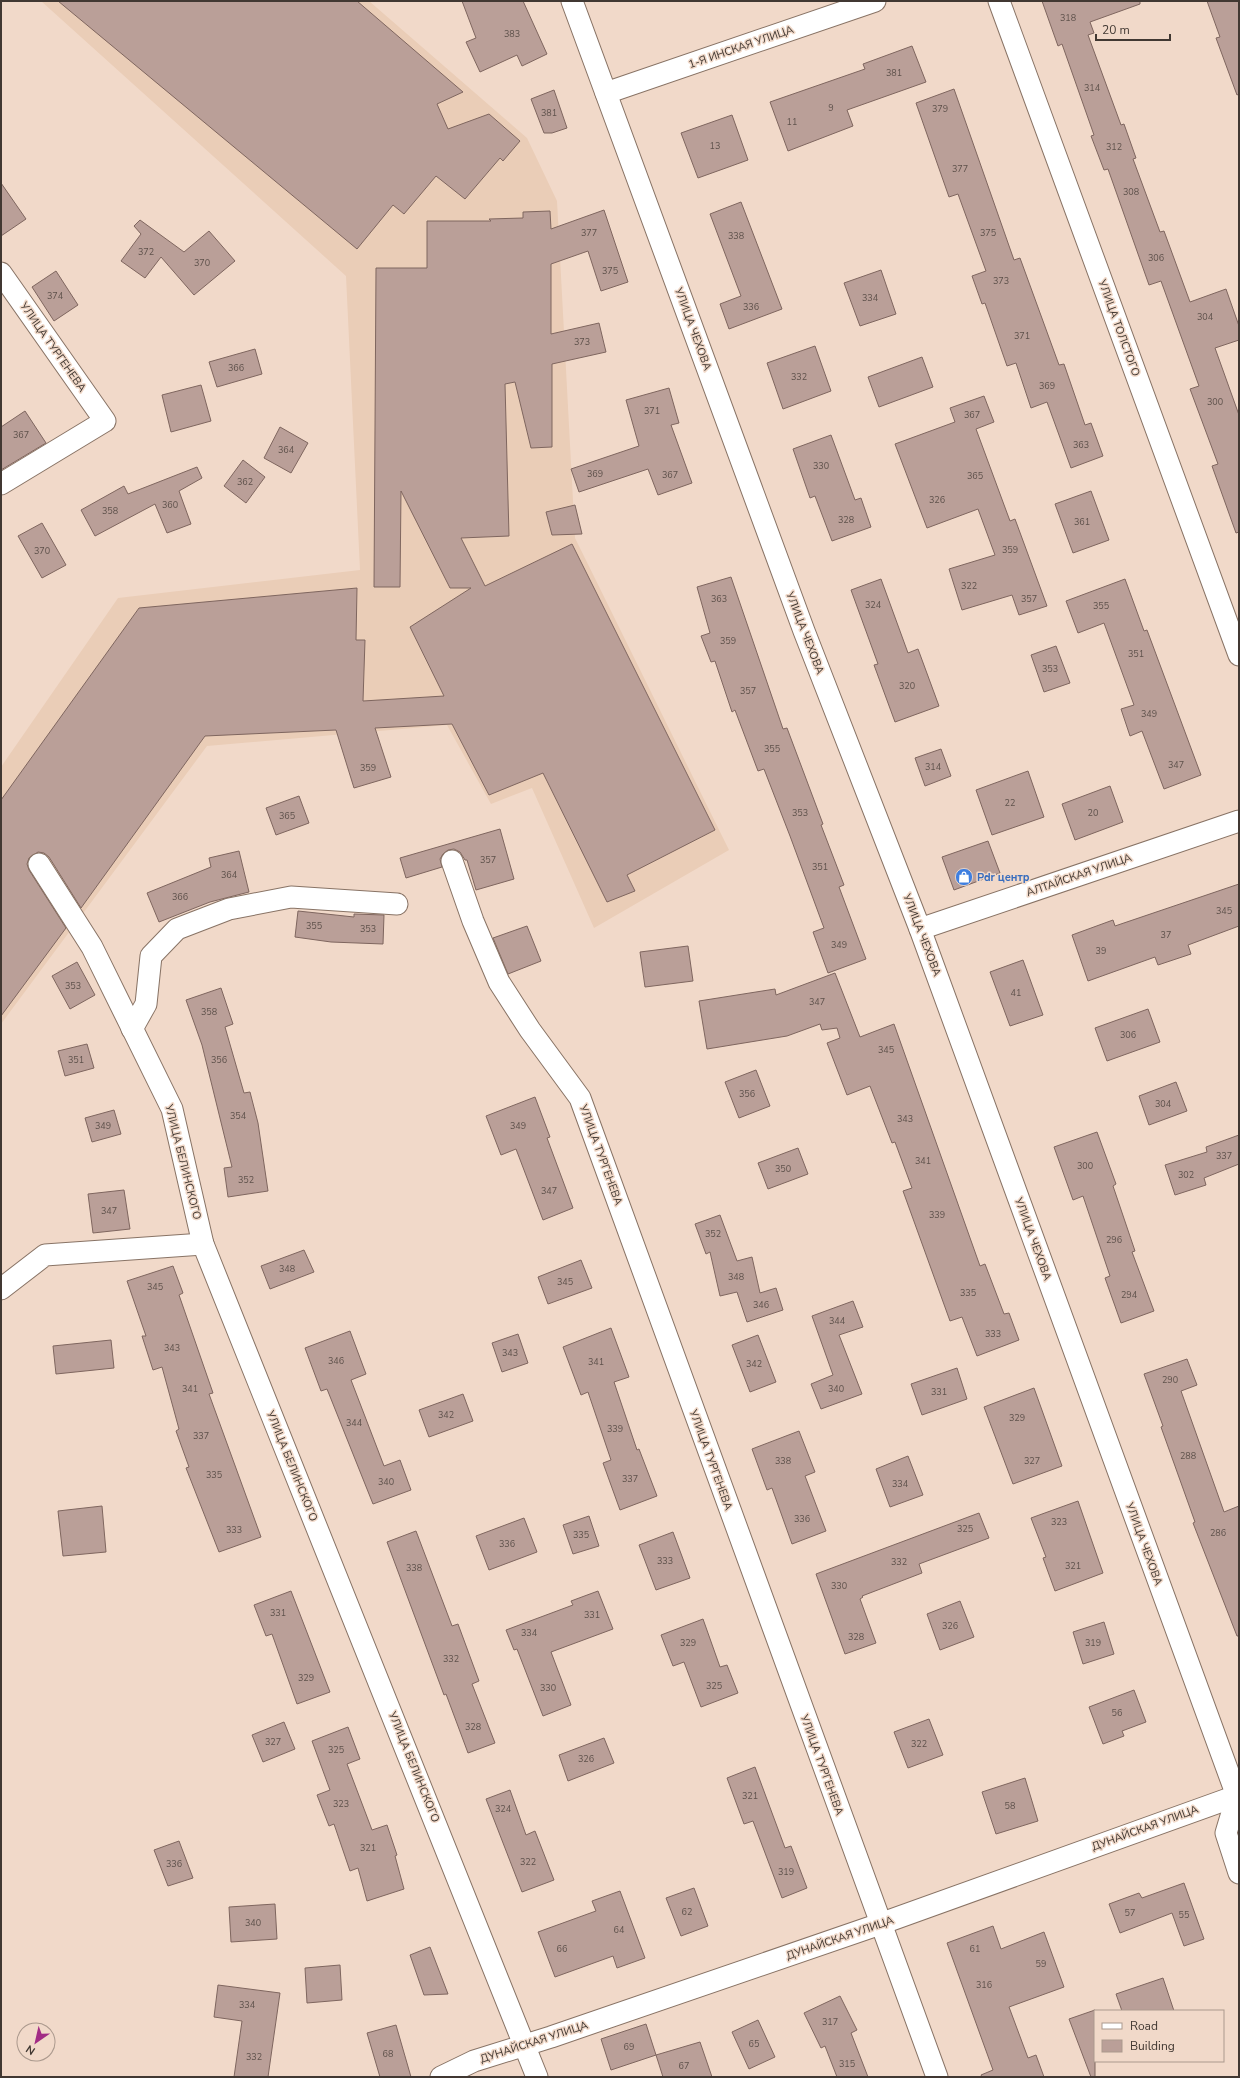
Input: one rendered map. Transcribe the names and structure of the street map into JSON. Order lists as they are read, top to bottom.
{
  "streets": {
    "street": [
      "1-Я ИНСКАЯ УЛИЦА",
      "УЛИЦА ТОЛСТОГО",
      "УЛИЦА ЧЕХОВА",
      "УЛИЦА ТУРГЕНЕВА",
      "АЛТАЙСКАЯ УЛИЦА",
      "УЛИЦА БЕЛИНСКОГО",
      "ДУНАЙСКАЯ УЛИЦА"
    ]
  },
  "crossings": [
    ["1-Я ИНСКАЯ УЛИЦА", "УЛИЦА ЧЕХОВА"],
    ["УЛИЦА ЧЕХОВА", "АЛТАЙСКАЯ УЛИЦА"],
    ["УЛИЦА ЧЕХОВА", "ДУНАЙСКАЯ УЛИЦА"],
    ["УЛИЦА ТУРГЕНЕВА", "ДУНАЙСКАЯ УЛИЦА"],
    ["УЛИЦА БЕЛИНСКОГО", "ДУНАЙСКАЯ УЛИЦА"]
  ],
  "places": {
    "shop": ["Pdr центр"]
  },
  "house_numbers": [
    "318",
    "383",
    "381",
    "314",
    "9",
    "379",
    "381",
    "11",
    "13",
    "312",
    "377",
    "308",
    "377",
    "375",
    "338",
    "372",
    "306",
    "370",
    "375",
    "373",
    "374",
    "334",
    "336",
    "304",
    "371",
    "373",
    "366",
    "332",
    "369",
    "300",
    "371",
    "367",
    "367",
    "363",
    "364",
    "330",
    "369",
    "367",
    "365",
    "362",
    "326",
    "360",
    "358",
    "328",
    "361",
    "359",
    "370",
    "322",
    "363",
    "357",
    "324",
    "355",
    "359",
    "351",
    "353",
    "320",
    "357",
    "349",
    "355",
    "347",
    "314",
    "359",
    "22",
    "353",
    "20",
    "365",
    "357",
    "351",
    "364",
    "366",
    "345",
    "355",
    "353",
    "37",
    "349",
    "39",
    "353",
    "41",
    "347",
    "358",
    "306",
    "345",
    "351",
    "356",
    "356",
    "304",
    "354",
    "343",
    "349",
    "349",
    "337",
    "341",
    "300",
    "350",
    "302",
    "352",
    "347",
    "347",
    "339",
    "352",
    "296",
    "348",
    "348",
    "345",
    "345",
    "335",
    "294",
    "346",
    "344",
    "333",
    "343",
    "343",
    "346",
    "341",
    "342",
    "290",
    "341",
    "340",
    "331",
    "342",
    "329",
    "344",
    "339",
    "337",
    "288",
    "338",
    "327",
    "335",
    "337",
    "340",
    "334",
    "336",
    "323",
    "325",
    "333",
    "286",
    "335",
    "336",
    "333",
    "332",
    "321",
    "338",
    "330",
    "331",
    "331",
    "326",
    "334",
    "328",
    "329",
    "319",
    "332",
    "329",
    "325",
    "330",
    "56",
    "328",
    "327",
    "322",
    "325",
    "326",
    "321",
    "323",
    "58",
    "324",
    "321",
    "322",
    "336",
    "319",
    "62",
    "57",
    "55",
    "340",
    "64",
    "66",
    "61",
    "59",
    "316",
    "334",
    "317",
    "65",
    "69",
    "68",
    "332",
    "315",
    "67"
  ],
  "legend": ["Road", "Building"],
  "scale_bar": "20 m",
  "north": "bottom left"
}
